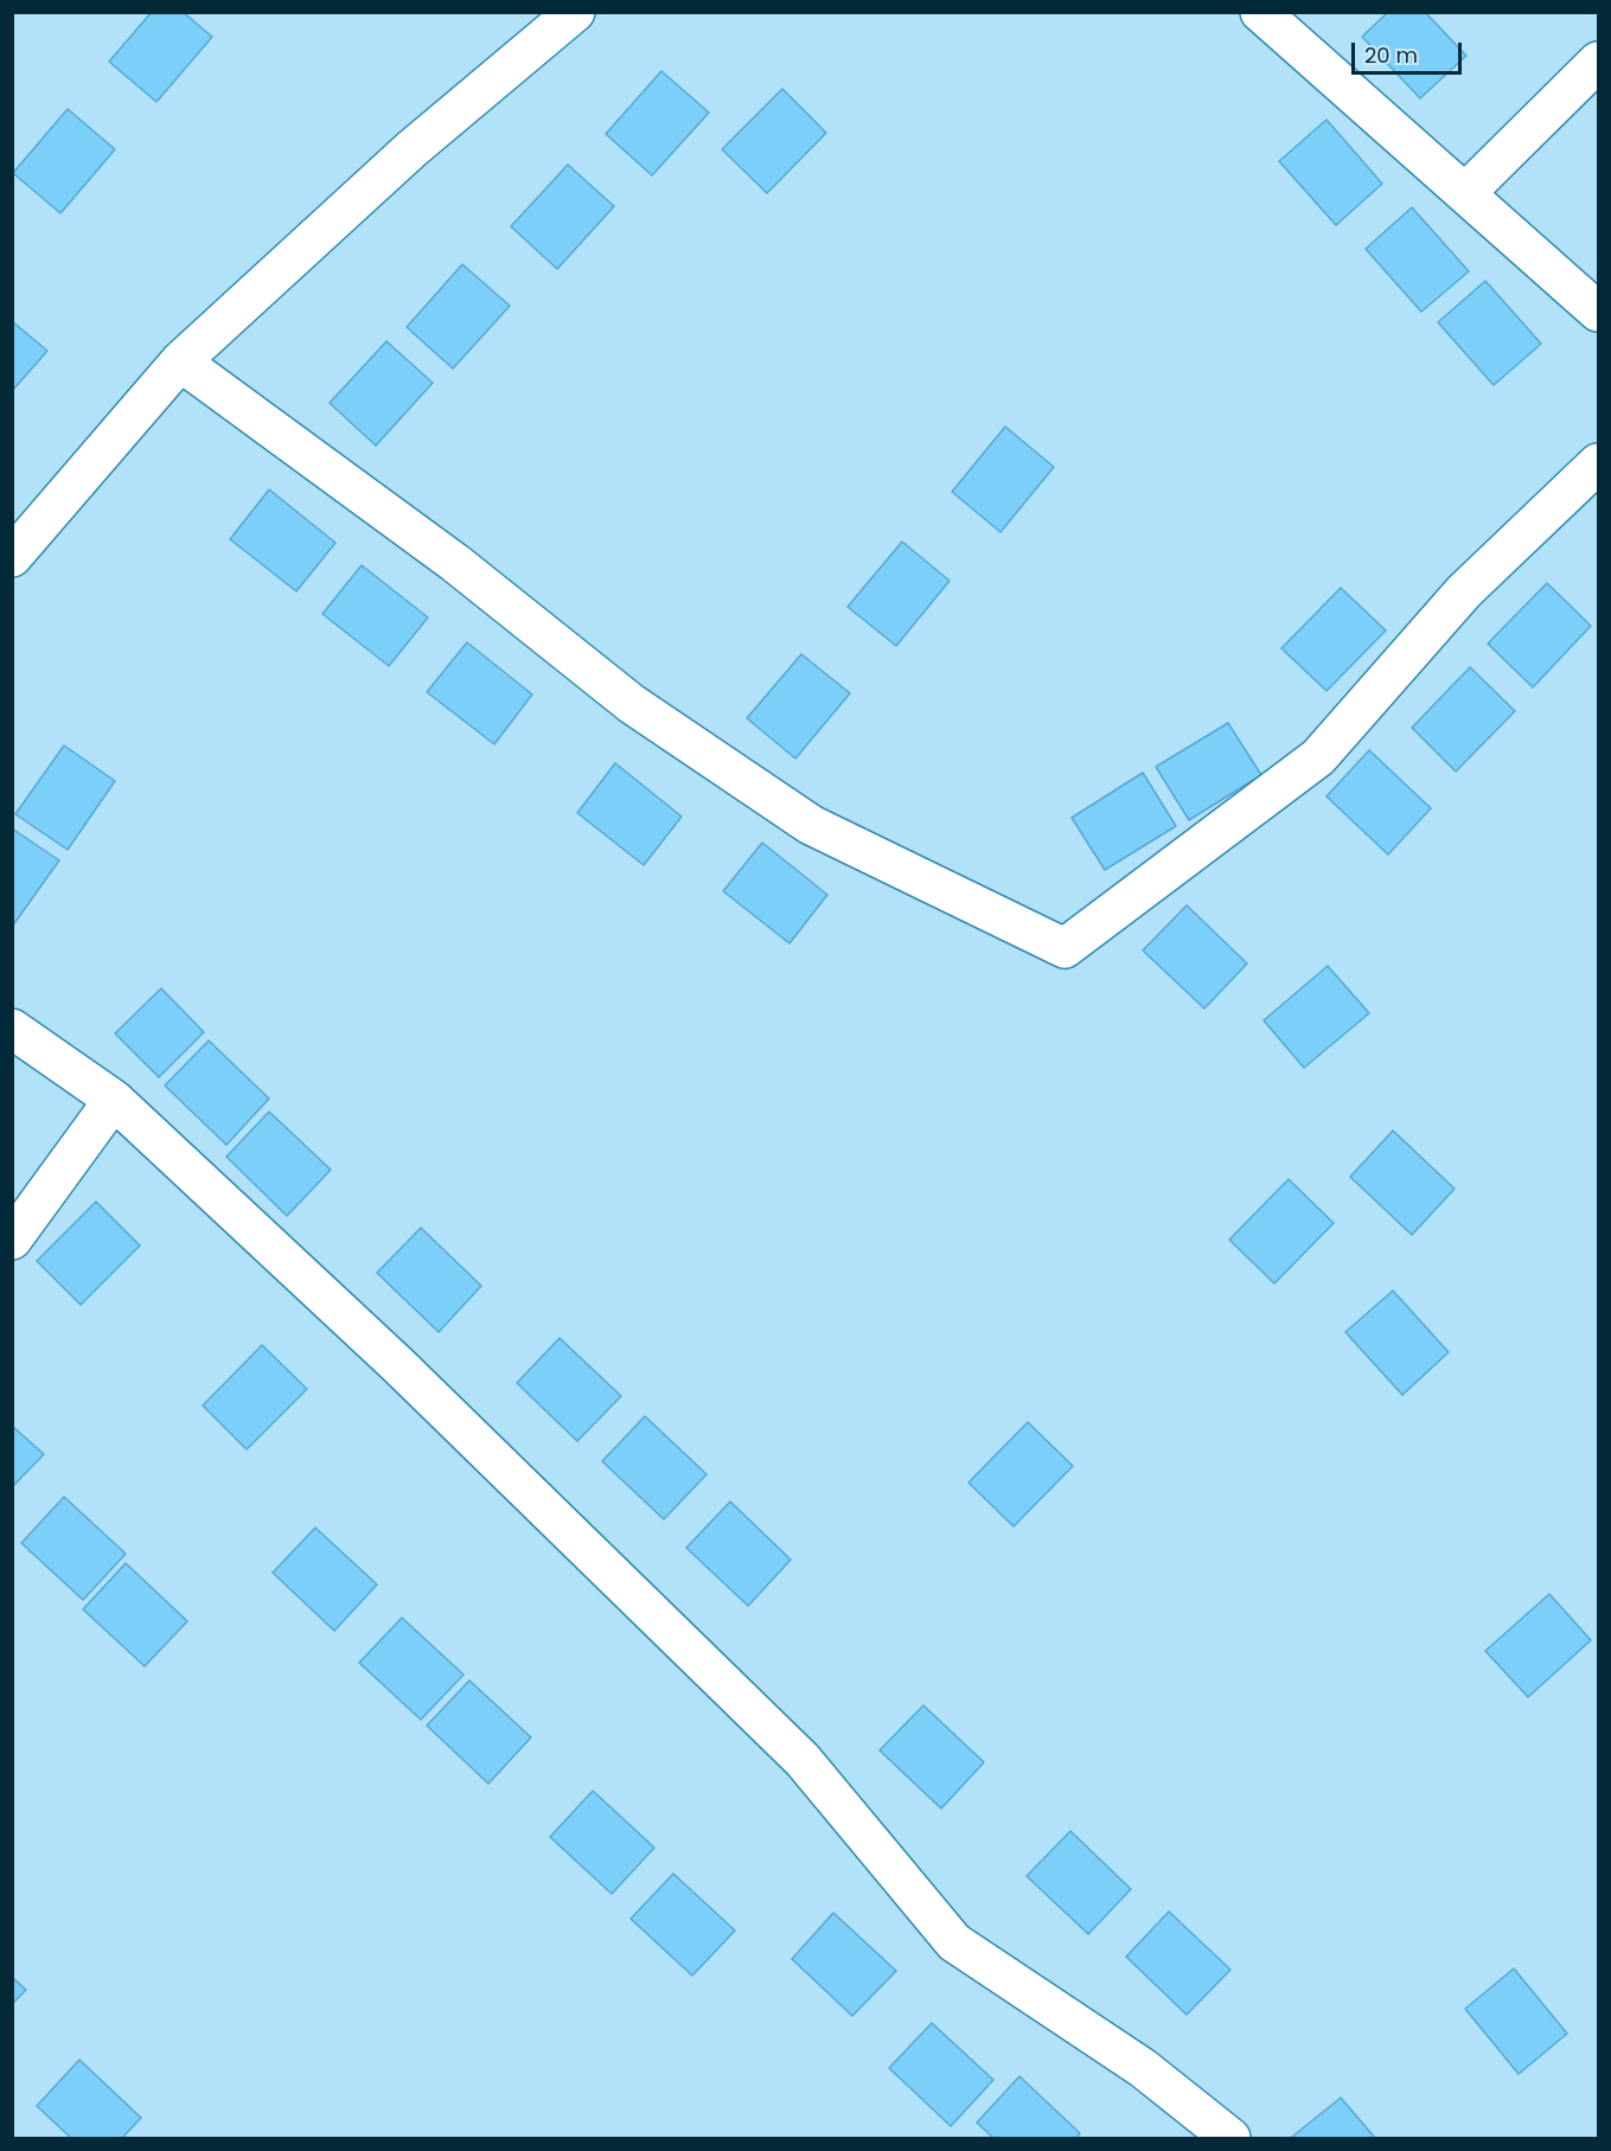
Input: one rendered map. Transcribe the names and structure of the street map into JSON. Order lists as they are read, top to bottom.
{
  "scale_bar": "20 m"
}
